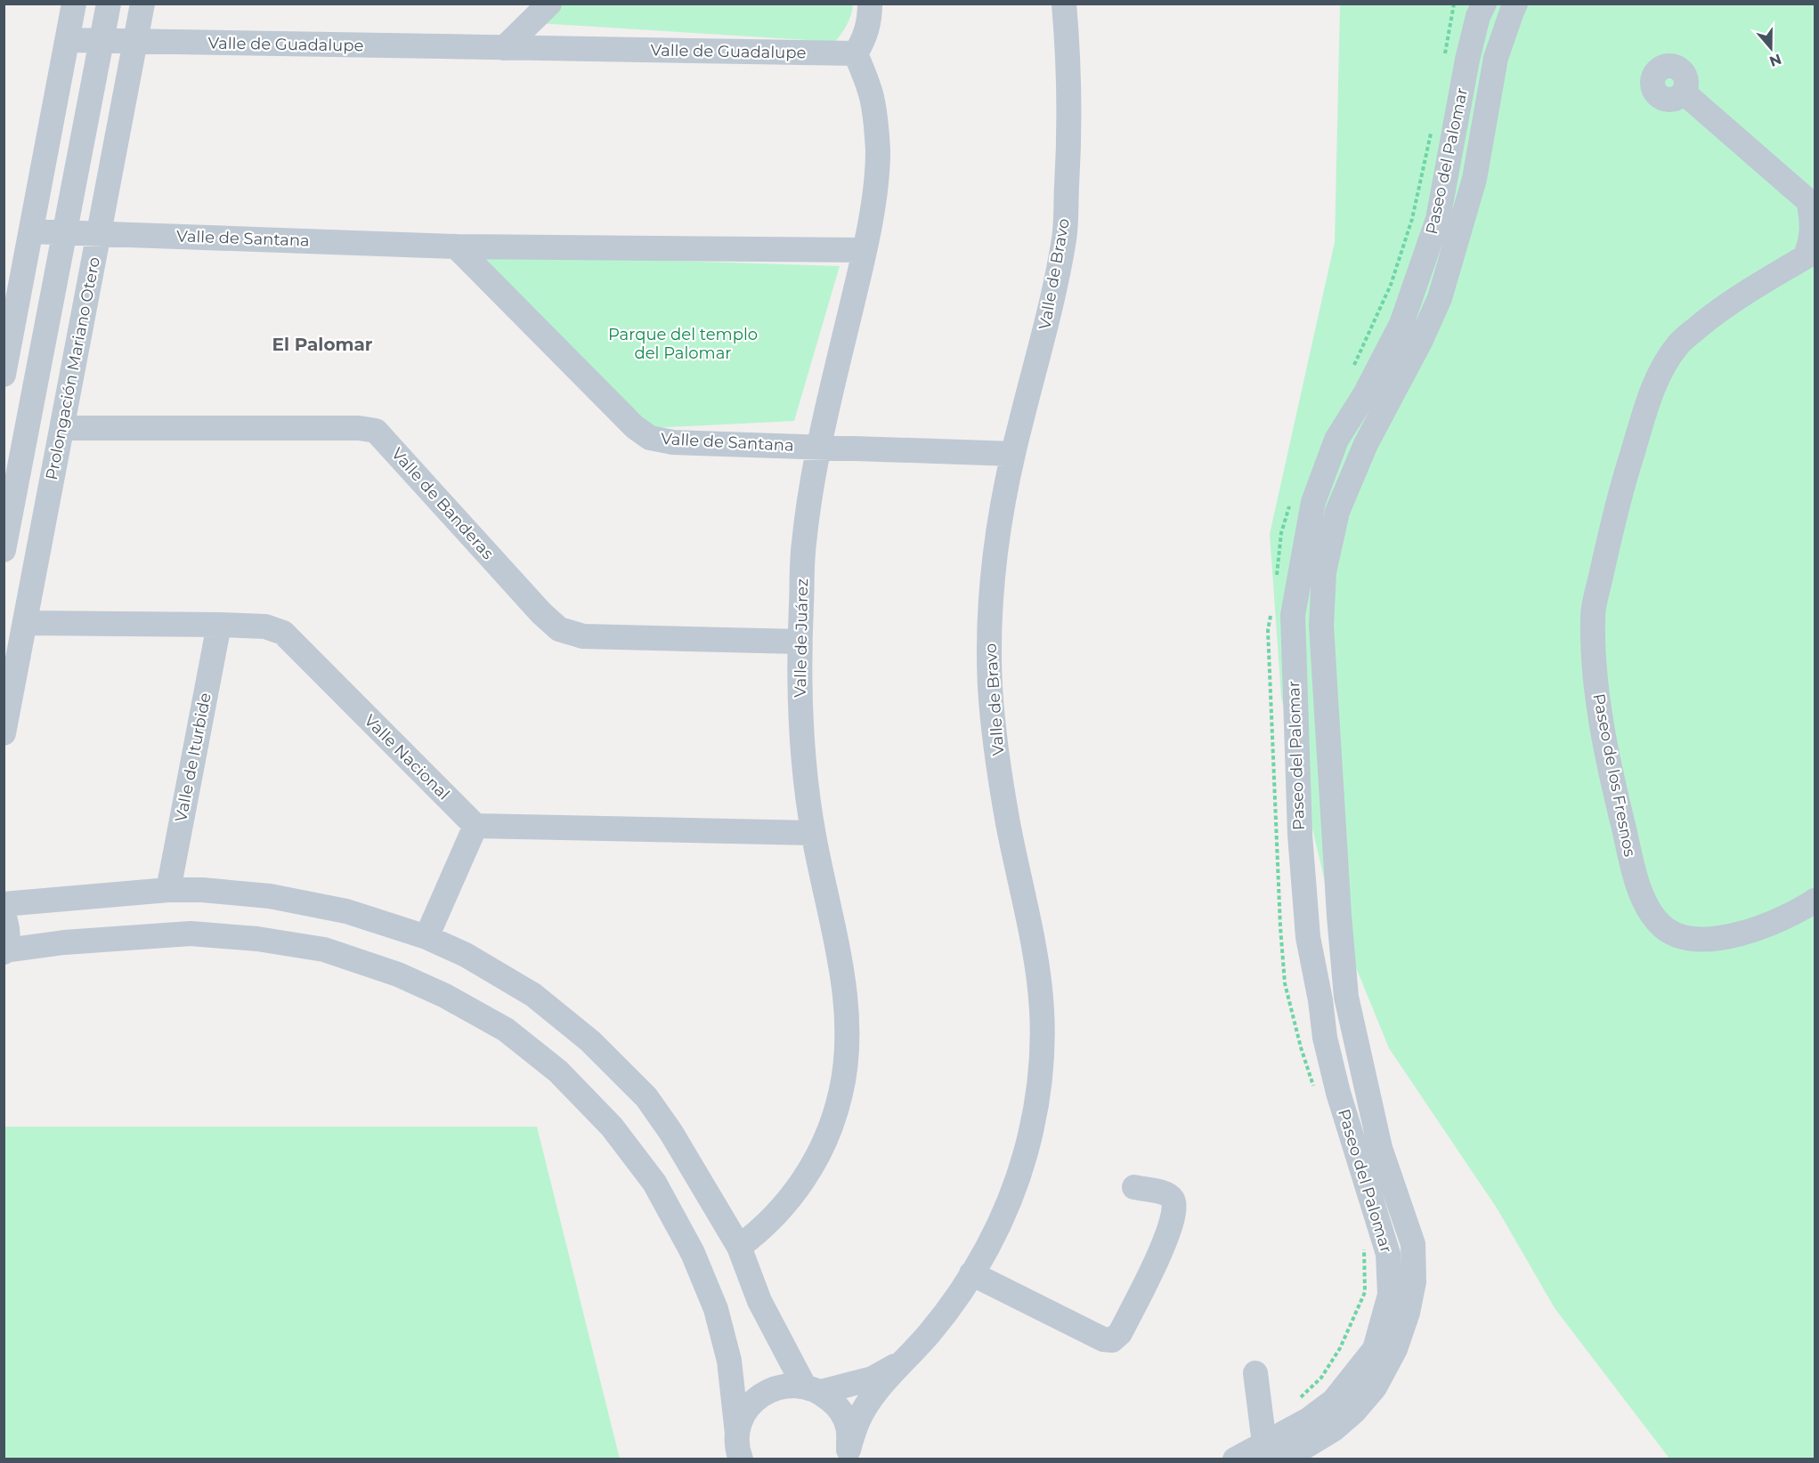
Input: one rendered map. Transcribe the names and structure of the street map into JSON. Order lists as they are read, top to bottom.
{
  "streets": {
    "street": [
      "Valle de Guadalupe",
      "Paseo del Palomar",
      "Valle de Santana",
      "Valle de Bravo",
      "Prolongación Mariano Otero",
      "Valle de Banderas",
      "Valle de Juárez",
      "Valle de Iturbide",
      "Valle Nacional",
      "Paseo de los Fresnos"
    ]
  },
  "crossings": [
    ["Valle de Guadalupe", "Prolongación Mariano Otero"],
    ["Valle de Guadalupe", "Valle de Juárez"],
    ["Valle de Santana", "Valle de Bravo"],
    ["Valle de Santana", "Prolongación Mariano Otero"],
    ["Valle de Santana", "Valle de Juárez"],
    ["Prolongación Mariano Otero", "Valle de Banderas"],
    ["Prolongación Mariano Otero", "Valle Nacional"],
    ["Valle de Banderas", "Valle de Juárez"],
    ["Valle de Iturbide", "Valle Nacional"]
  ],
  "districts": ["El Palomar"],
  "parks": ["Parque del templo del Palomar"],
  "north": "bottom"
}
